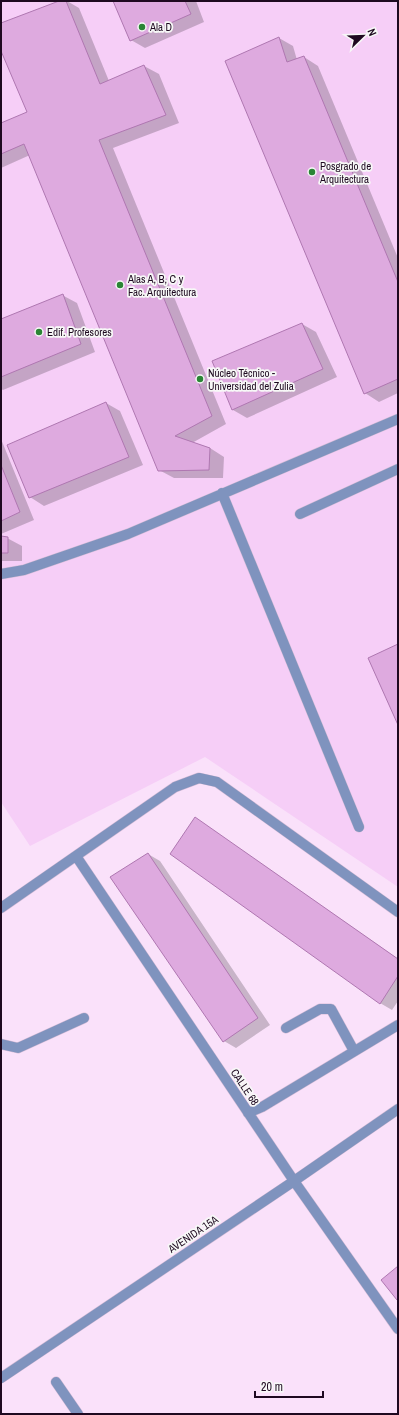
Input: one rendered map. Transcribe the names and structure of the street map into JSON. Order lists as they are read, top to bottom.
{
  "streets": {
    "street": ["CALLE 68", "AVENIDA 15A"]
  },
  "crossings": [
    ["CALLE 68", "AVENIDA 15A"]
  ],
  "places": [
    "Ala D",
    "Posgrado de Arquitectura",
    "Alas A, B, C y Fac. Arquitectura",
    "Edif. Profesores",
    "Núcleo Técnico - Universidad del Zulia"
  ],
  "scale_bar": "20 m",
  "north": "top right"
}
